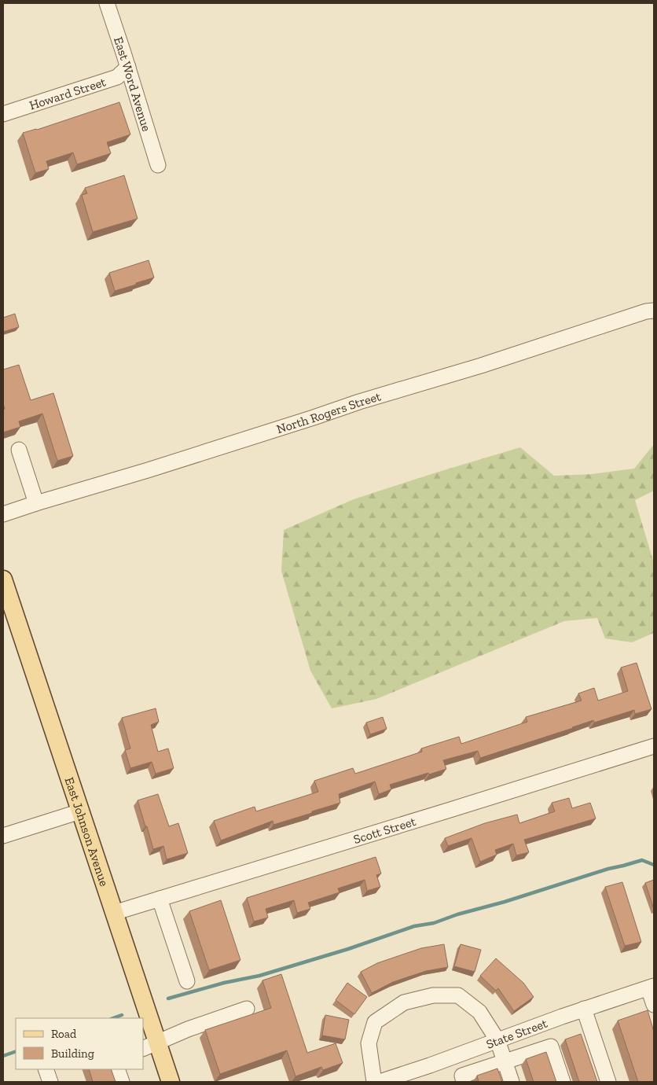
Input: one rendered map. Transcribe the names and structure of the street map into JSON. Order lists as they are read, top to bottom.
{
  "streets": {
    "main road": ["East Johnson Avenue"],
    "street": [
      "East Word Avenue",
      "Howard Street",
      "North Rogers Street",
      "Scott Street",
      "State Street"
    ]
  },
  "crossings": [
    ["East Word Avenue", "Howard Street"],
    ["Scott Street", "East Johnson Avenue"]
  ],
  "legend": ["Road", "Building"]
}
